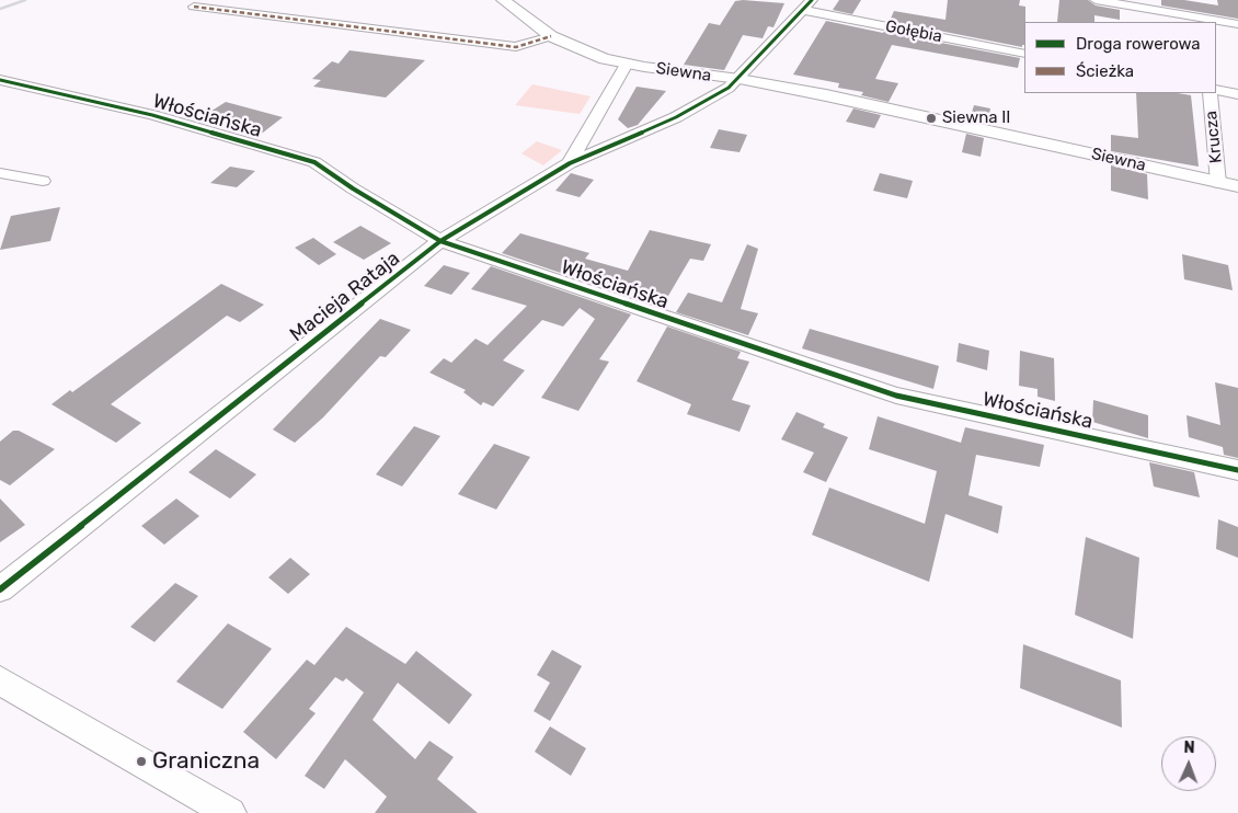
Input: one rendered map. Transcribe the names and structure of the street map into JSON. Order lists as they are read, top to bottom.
{
  "streets": {
    "street": [
      "Gołębia",
      "Siewna",
      "Włościańska",
      "Krucza",
      "Macieja Rataja"
    ]
  },
  "crossings": [
    ["Gołębia", "Macieja Rataja"],
    ["Siewna", "Krucza"],
    ["Siewna", "Macieja Rataja"],
    ["Włościańska", "Macieja Rataja"]
  ],
  "places": ["Siewna II", "Graniczna"],
  "legend": ["Droga rowerowa", "Ścieżka"],
  "north": "top"
}
